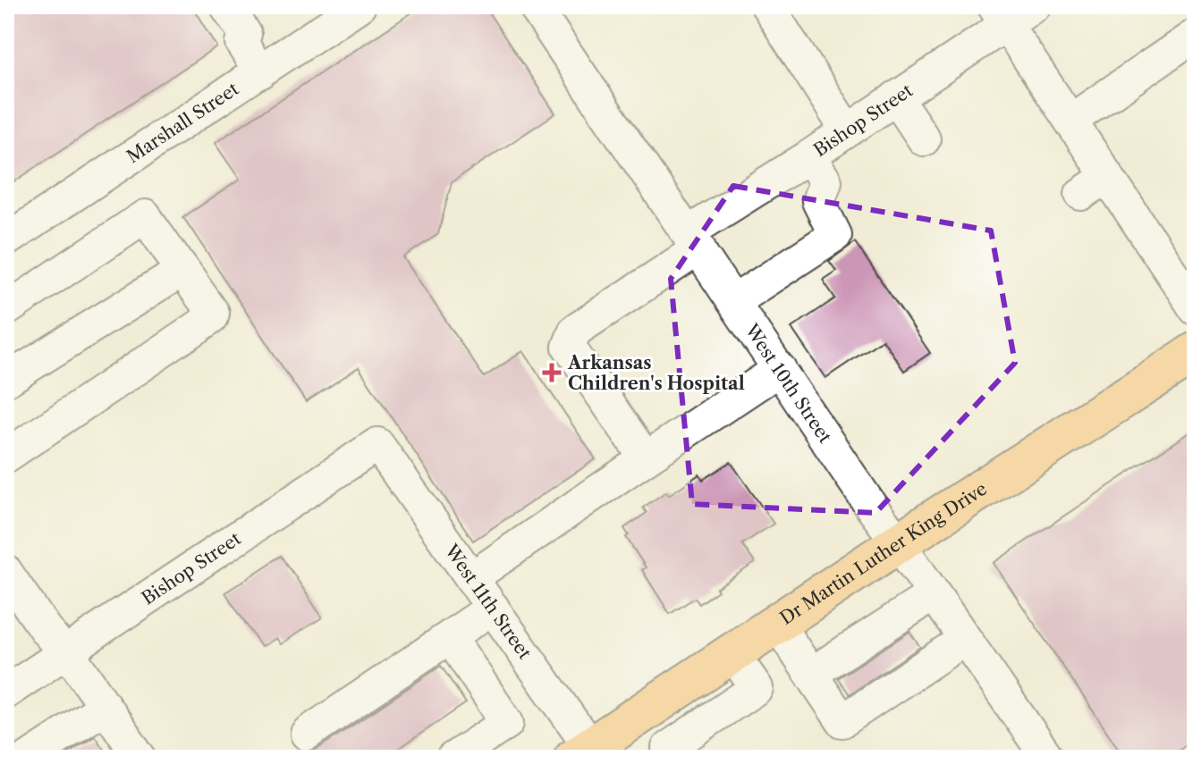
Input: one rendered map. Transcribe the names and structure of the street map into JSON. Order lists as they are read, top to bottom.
{
  "streets": {
    "main road": ["Dr Martin Luther King Drive"],
    "street": [
      "Bishop Street",
      "Marshall Street",
      "West 10th Street",
      "West 11th Street"
    ]
  },
  "crossings": [
    ["Bishop Street", "West 10th Street"],
    ["Bishop Street", "West 11th Street"],
    ["West 10th Street", "Dr Martin Luther King Drive"],
    ["Dr Martin Luther King Drive", "West 11th Street"]
  ],
  "places": {
    "health": ["Arkansas Children's Hospital"]
  }
}
